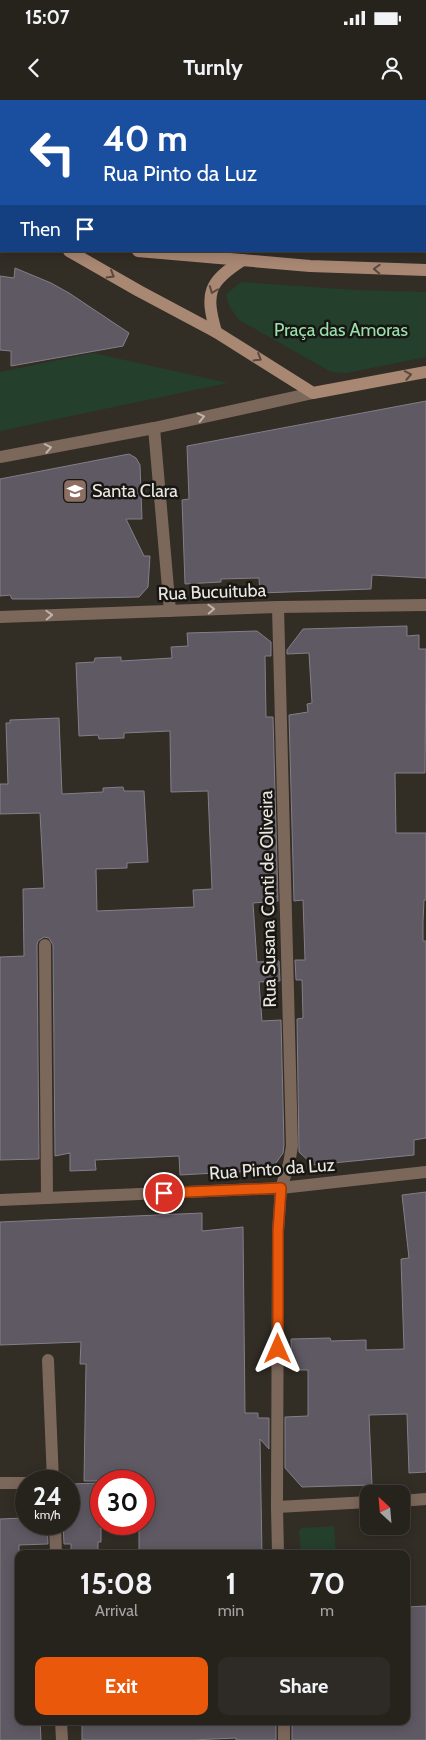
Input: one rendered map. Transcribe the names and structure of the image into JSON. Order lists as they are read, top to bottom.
{
  "streets": {
    "street": ["Rua Bucuituba", "Rua Susana Conti de Oliveira", "Rua Pinto da Luz"]
  },
  "crossings": [
    ["Rua Bucuituba", "Rua Susana Conti de Oliveira"],
    ["Rua Susana Conti de Oliveira", "Rua Pinto da Luz"]
  ],
  "one_way": ["Rua Bucuituba"],
  "parks": ["Praça das Amoras"],
  "places": {
    "school or university": ["Santa Clara"]
  },
  "north": "top left",
  "page": {
    "status": "15:07",
    "header": "Turnly",
    "turn": ["40 m", "Rua Pinto da Luz"],
    "then": "Then",
    "speed": "24 km/h",
    "limit": "30",
    "eta": [
      "15:08",
      "Arrival",
      "1",
      "min",
      "70",
      "m"
    ],
    "buttons": ["Exit", "Share"]
  }
}
